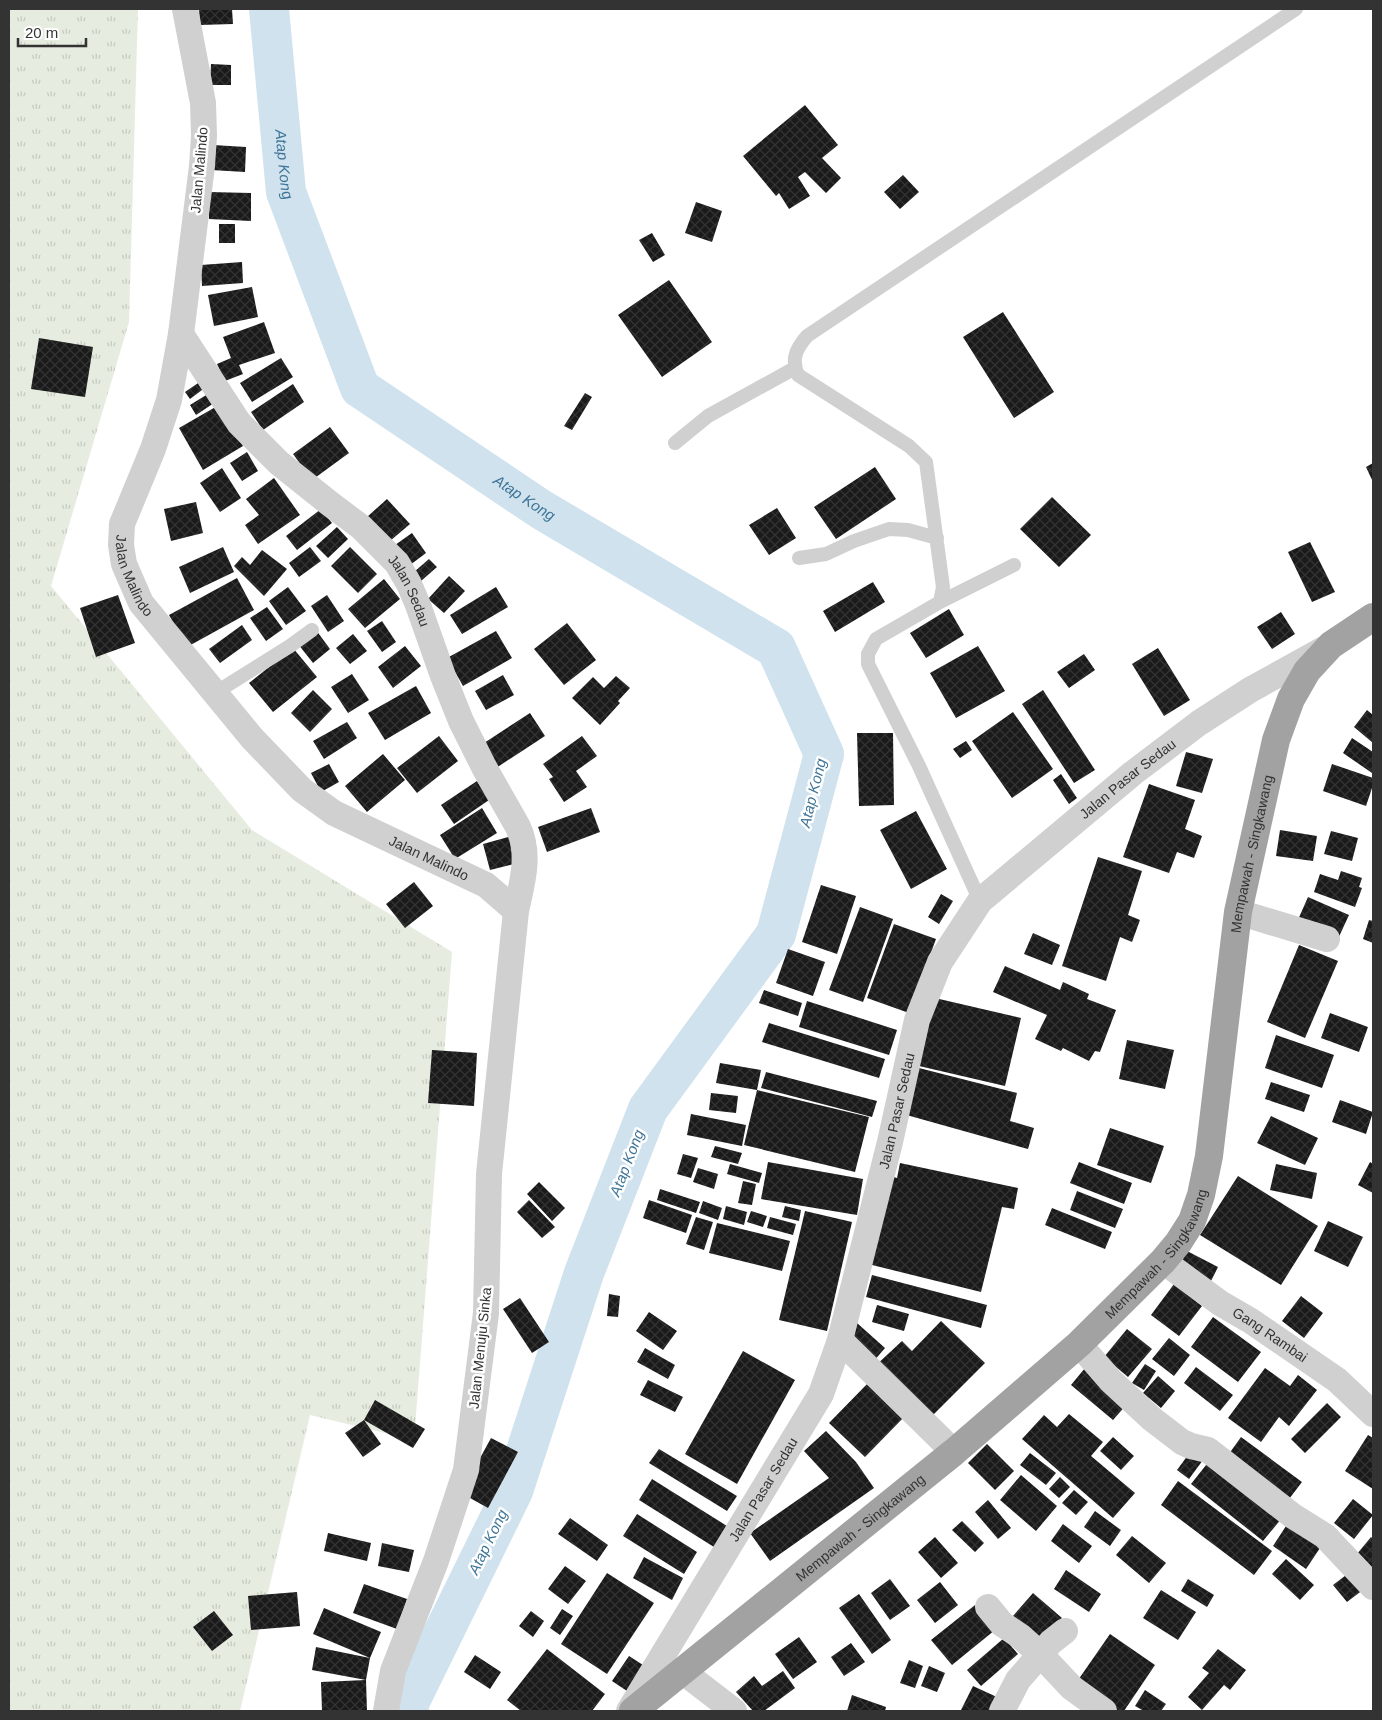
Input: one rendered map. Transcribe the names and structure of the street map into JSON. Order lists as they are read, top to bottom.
{
  "streets": {
    "highway": ["Mempawah - Singkawang"],
    "street": [
      "Jalan Malindo",
      "Jalan Sedau",
      "Jalan Pasar Sedau",
      "Gang Rambai",
      "Jalan Menuju Sinka"
    ]
  },
  "crossings": [
    ["Jalan Malindo", "Jalan Sedau"],
    ["Jalan Malindo", "Jalan Menuju Sinka"],
    ["Jalan Sedau", "Jalan Menuju Sinka"],
    ["Jalan Pasar Sedau", "Mempawah - Singkawang"],
    ["Mempawah - Singkawang", "Gang Rambai"]
  ],
  "water": ["Atap Kong"],
  "scale_bar": "20 m"
}
